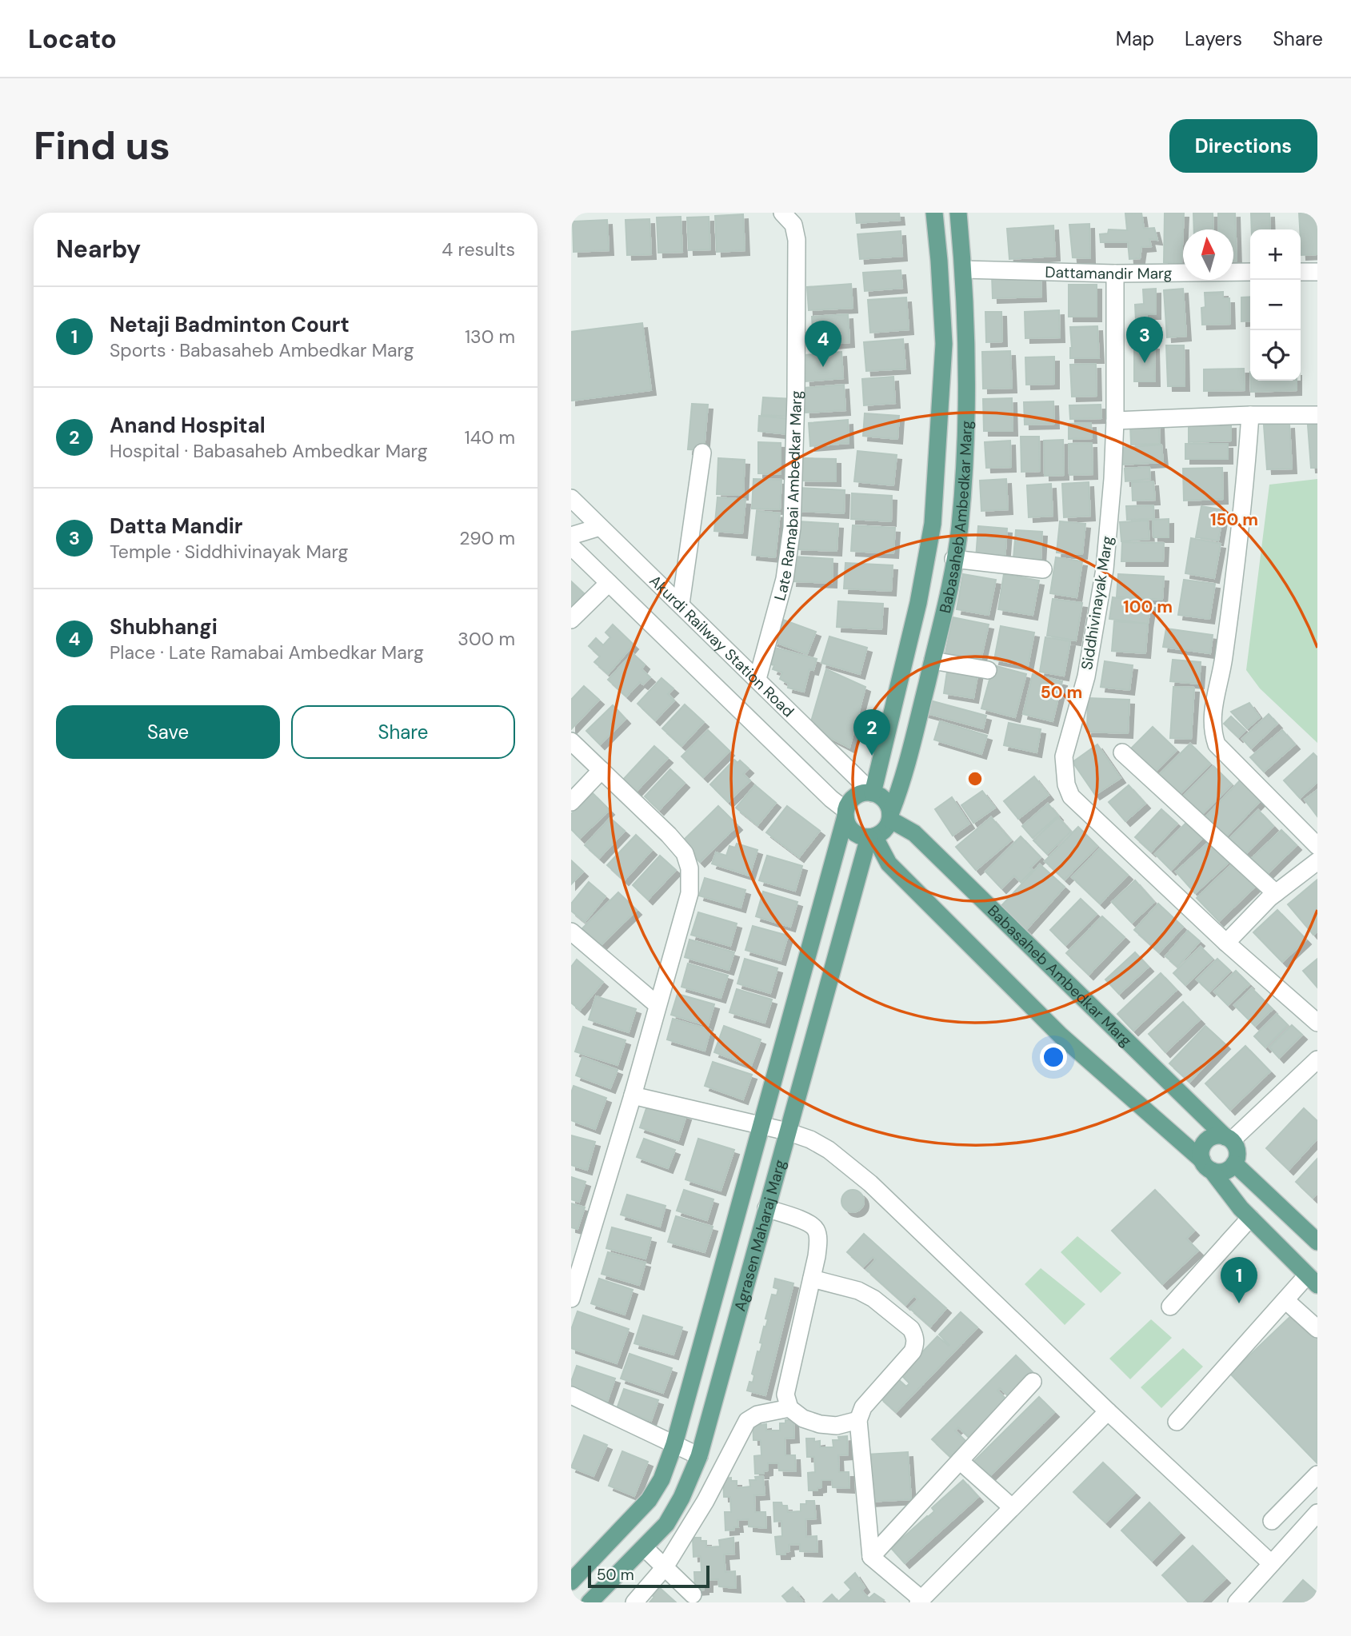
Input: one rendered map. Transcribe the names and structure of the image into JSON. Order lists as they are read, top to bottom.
{
  "streets": {
    "main road": ["Babasaheb Ambedkar Marg", "Agrasen Maharaj Marg"],
    "street": [
      "Dattamandir Marg",
      "Late Ramabai Ambedkar Marg",
      "Siddhivinayak Marg",
      "Akurdi Railway Station Road"
    ]
  },
  "crossings": [
    ["Dattamandir Marg", "Babasaheb Ambedkar Marg"],
    ["Dattamandir Marg", "Siddhivinayak Marg"],
    ["Late Ramabai Ambedkar Marg", "Akurdi Railway Station Road"],
    ["Babasaheb Ambedkar Marg", "Akurdi Railway Station Road"],
    ["Babasaheb Ambedkar Marg", "Agrasen Maharaj Marg"],
    ["Akurdi Railway Station Road", "Agrasen Maharaj Marg"]
  ],
  "scale_bar": "50 m",
  "north": "top",
  "page": {
    "header": "Locato",
    "nav": ["Map", "Layers", "Share"],
    "buttons": [
      "Directions",
      ["Save", "Share"]
    ],
    "title": "Find us",
    "heading": ["Nearby", "4 results"],
    "map_buttons": ["+", "−"],
    "list": [
      {
        "mark": "1",
        "name": "Netaji Badminton Court",
        "note": "Sports · Babasaheb Ambedkar Marg",
        "value": "130 m"
      },
      {
        "mark": "2",
        "name": "Anand Hospital",
        "note": "Hospital · Babasaheb Ambedkar Marg",
        "value": "140 m"
      },
      {
        "mark": "3",
        "name": "Datta Mandir",
        "note": "Temple · Siddhivinayak Marg",
        "value": "290 m"
      },
      {
        "mark": "4",
        "name": "Shubhangi",
        "note": "Place · Late Ramabai Ambedkar Marg",
        "value": "300 m"
      }
    ],
    "pins": [
      "3",
      "4",
      "2",
      "1"
    ],
    "scale": "50 m"
  },
  "rings": ["150 m", "100 m", "50 m"]
}
